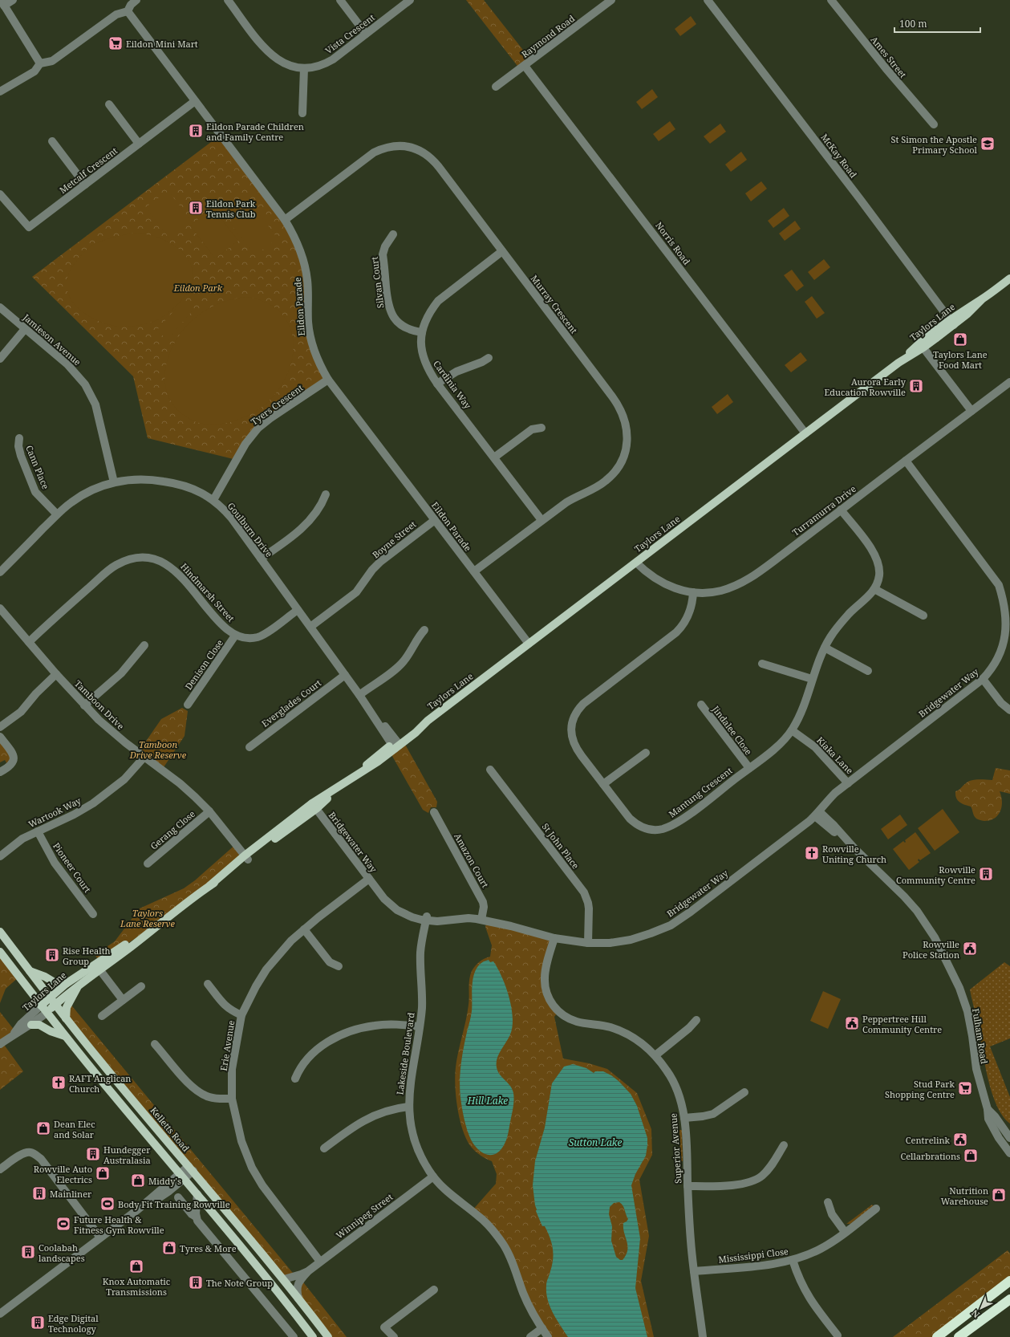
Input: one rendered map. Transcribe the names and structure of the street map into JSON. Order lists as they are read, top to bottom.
{
  "streets": {
    "main road": ["Taylors Lane", "Kelletts Road"],
    "street": [
      "Vista Crescent",
      "Raymond Road",
      "Ames Street",
      "McKay Road",
      "Metcalf Crescent",
      "Norris Road",
      "Silvan Court",
      "Murray Crescent",
      "Eildon Parade",
      "Jamieson Avenue",
      "Cardinia Way",
      "Tyers Crescent",
      "Cann Place",
      "Turramurra Drive",
      "Goulburn Drive",
      "Boyne Street",
      "Hindmarsh Street",
      "Denison Close",
      "Bridgewater Way",
      "Everglades Court",
      "Tamboon Drive",
      "Jindalee Close",
      "Kiaka Lane",
      "Mantung Crescent",
      "Wartook Way",
      "Gerang Close",
      "St John Place",
      "Amazon Court",
      "Pioneer Court",
      "Fulham Road",
      "Erie Avenue",
      "Lakeside Boulevard",
      "Superior Avenue",
      "Winnipeg Street",
      "Mississippi Close"
    ]
  },
  "crossings": [
    ["Raymond Road", "Norris Road"],
    ["McKay Road", "Taylors Lane"],
    ["Metcalf Crescent", "Eildon Parade"],
    ["Norris Road", "Taylors Lane"],
    ["Silvan Court", "Cardinia Way"],
    ["Murray Crescent", "Eildon Parade"],
    ["Murray Crescent", "Cardinia Way"],
    ["Eildon Parade", "Taylors Lane"],
    ["Eildon Parade", "Tyers Crescent"],
    ["Eildon Parade", "Boyne Street"],
    ["Taylors Lane", "Turramurra Drive"],
    ["Taylors Lane", "Goulburn Drive"],
    ["Taylors Lane", "Bridgewater Way"],
    ["Taylors Lane", "Tamboon Drive"],
    ["Taylors Lane", "Kelletts Road"],
    ["Jamieson Avenue", "Goulburn Drive"],
    ["Tyers Crescent", "Goulburn Drive"],
    ["Cann Place", "Goulburn Drive"],
    ["Turramurra Drive", "Bridgewater Way"],
    ["Turramurra Drive", "Mantung Crescent"],
    ["Goulburn Drive", "Boyne Street"],
    ["Goulburn Drive", "Everglades Court"],
    ["Hindmarsh Street", "Denison Close"],
    ["Hindmarsh Street", "Tamboon Drive"],
    ["Bridgewater Way", "Kiaka Lane"],
    ["Bridgewater Way", "St John Place"],
    ["Bridgewater Way", "Amazon Court"],
    ["Bridgewater Way", "Fulham Road"],
    ["Bridgewater Way", "Erie Avenue"],
    ["Bridgewater Way", "Lakeside Boulevard"],
    ["Bridgewater Way", "Superior Avenue"],
    ["Tamboon Drive", "Wartook Way"],
    ["Tamboon Drive", "Gerang Close"],
    ["Jindalee Close", "Mantung Crescent"],
    ["Kiaka Lane", "Mantung Crescent"],
    ["Wartook Way", "Pioneer Court"],
    ["Erie Avenue", "Winnipeg Street"],
    ["Lakeside Boulevard", "Winnipeg Street"],
    ["Kelletts Road", "Winnipeg Street"],
    ["Superior Avenue", "Mississippi Close"]
  ],
  "water": ["Hill Lake", "Sutton Lake"],
  "parks": ["Eildon Park", "Tamboon Drive Reserve", "Taylors Lane Reserve"],
  "places": {
    "supermarket": ["Eildon Mini Mart", "Stud Park Shopping Centre"],
    "building": [
      "Eildon Parade Children and Family Centre",
      "Eildon Park Tennis Club",
      "Aurora Early Education Rowville",
      "Rowville Community Centre",
      "Rise Health Group",
      "Hundegger Australasia",
      "Mainliner",
      "Coolabah landscapes",
      "The Note Group",
      "Edge Digital Technology"
    ],
    "school or university": ["St Simon the Apostle Primary School"],
    "shop": [
      "Taylors Lane Food Mart",
      "Dean Elec and Solar",
      "Cellarbrations",
      "Rowville Auto Electrics",
      "Middy's",
      "Nutrition Warehouse",
      "Tyres & More",
      "Knox Automatic Transmissions"
    ],
    "church": ["Rowville Uniting Church", "RAFT Anglican Church"],
    "public building": ["Rowville Police Station", "Peppertree Hill Community Centre", "Centrelink"],
    "sports": ["Body Fit Training Rowville", "Future Health & Fitness Gym Rowville"]
  },
  "scale_bar": "100 m",
  "north": "bottom left"
}
